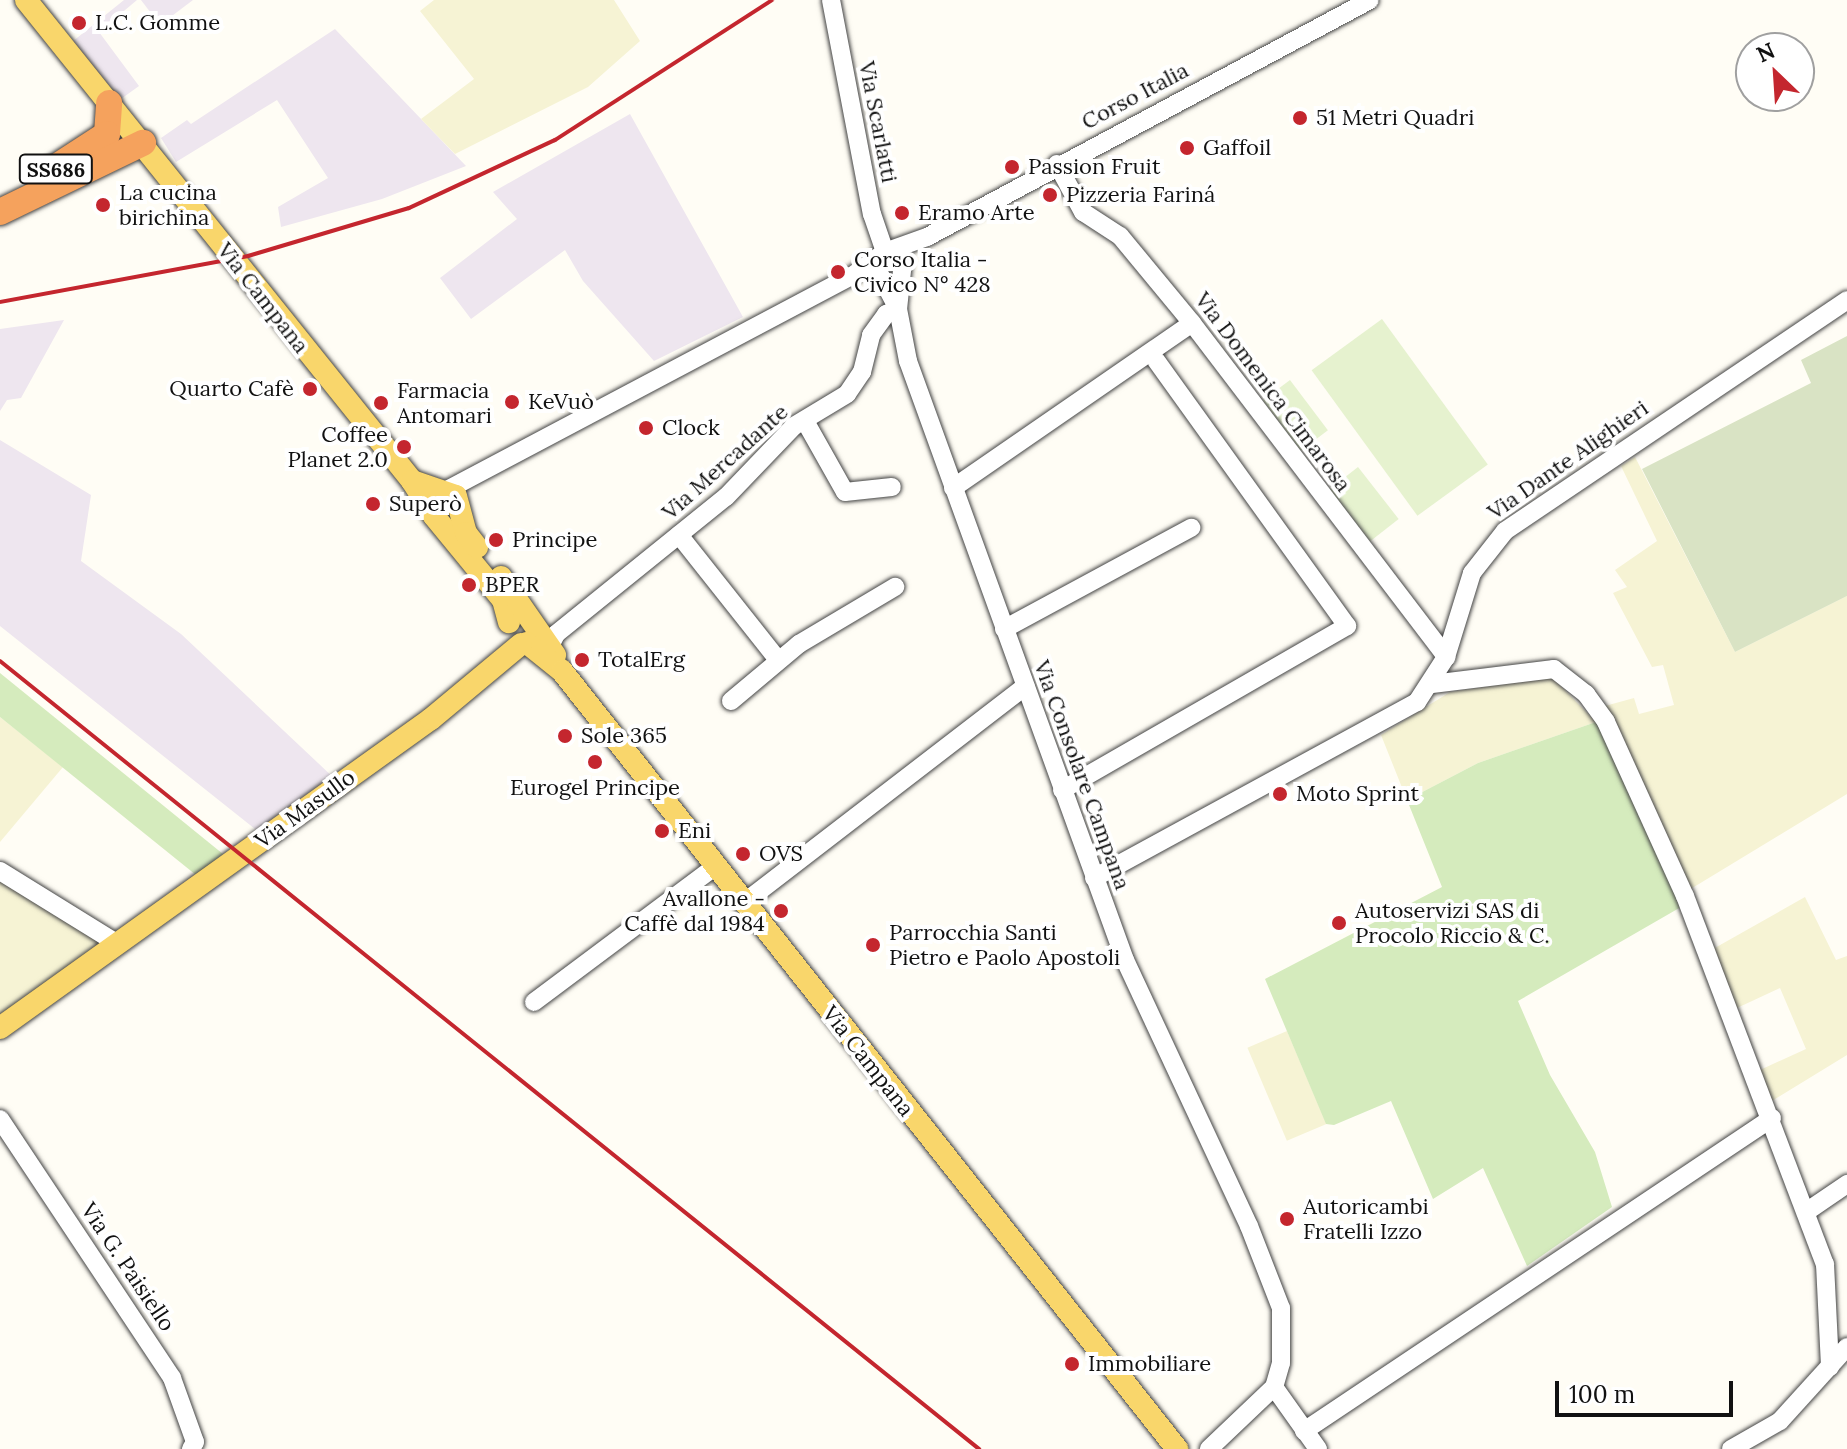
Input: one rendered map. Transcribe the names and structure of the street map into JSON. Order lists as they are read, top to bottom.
{
  "streets": {
    "highway": ["SS686"],
    "main road": ["Via Campana", "Via Masullo"],
    "street": [
      "Corso Italia",
      "Via Scarlatti",
      "Via Domenica Cimarosa",
      "Via Dante Alighieri",
      "Via Mercadante",
      "Via Consolare Campana",
      "Via G. Paisiello"
    ]
  },
  "crossings": [
    ["Corso Italia", "Via Scarlatti"],
    ["Corso Italia", "Via Campana"],
    ["Corso Italia", "Via Domenica Cimarosa"],
    ["Corso Italia", "Via Consolare Campana"],
    ["Via Scarlatti", "Via Consolare Campana"],
    ["SS686", "Via Campana"],
    ["Via Campana", "Via Mercadante"],
    ["Via Campana", "Via Masullo"],
    ["Via Domenica Cimarosa", "Via Dante Alighieri"],
    ["Via Dante Alighieri", "Via Consolare Campana"],
    ["Via Mercadante", "Via Consolare Campana"],
    ["Via Mercadante", "Via Masullo"]
  ],
  "places": [
    "L.C. Gomme",
    "51 Metri Quadri",
    "Gaffoil",
    "Passion Fruit",
    "Pizzeria Fariná",
    "La cucina birichina",
    "Eramo Arte",
    "Corso Italia - Civico N° 428",
    "Quarto Cafè",
    "KeVuò",
    "Farmacia Antomari",
    "Clock",
    "Coffee Planet 2.0",
    "Superò",
    "Principe",
    "BPER",
    "TotalErg",
    "Sole 365",
    "Eurogel Principe",
    "Moto Sprint",
    "Eni",
    "OVS",
    "Avallone - Caffè dal 1984",
    "Autoservizi SAS di Procolo Riccio & C.",
    "Parrocchia Santi Pietro e Paolo Apostoli",
    "Autoricambi Fratelli Izzo",
    "Immobiliare"
  ],
  "scale_bar": "100 m",
  "north": "top left"
}
